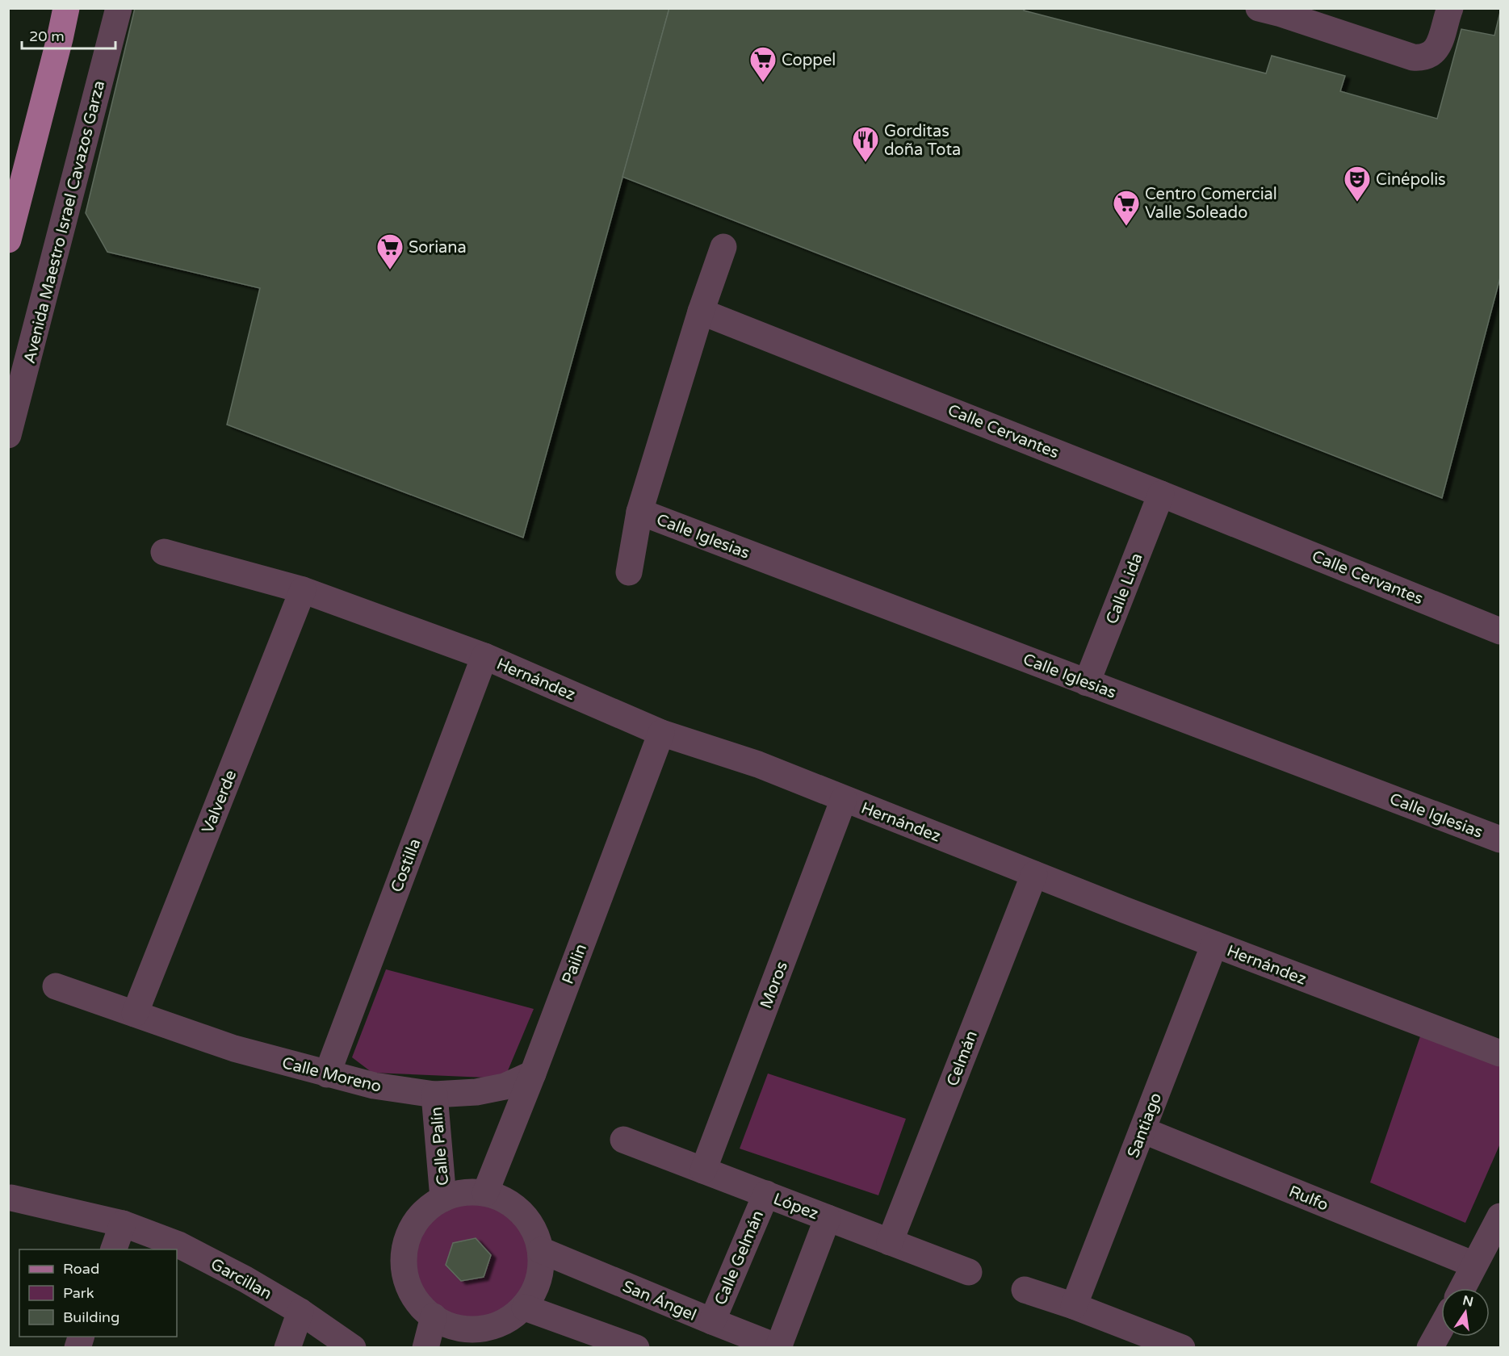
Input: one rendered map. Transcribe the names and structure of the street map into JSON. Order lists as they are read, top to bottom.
{
  "streets": {
    "street": [
      "Avenida Maestro Israel Cavazos Garza",
      "Calle Cervantes",
      "Calle Iglesias",
      "Calle Lida",
      "Hernández",
      "Valverde",
      "Costilla",
      "Pailin",
      "Moros",
      "Celmán",
      "Calle Moreno",
      "Santiago",
      "Calle Palín",
      "Rulfo",
      "López",
      "Calle Gelmán",
      "Garcillan",
      "San Ángel"
    ]
  },
  "crossings": [
    ["Calle Cervantes", "Calle Lida"],
    ["Calle Iglesias", "Calle Lida"],
    ["Hernández", "Valverde"],
    ["Hernández", "Costilla"],
    ["Hernández", "Pailin"],
    ["Hernández", "Moros"],
    ["Hernández", "Celmán"],
    ["Hernández", "Santiago"],
    ["Valverde", "Calle Moreno"],
    ["Costilla", "Calle Moreno"],
    ["Pailin", "Calle Moreno"],
    ["Pailin", "Calle Palín"],
    ["Pailin", "San Ángel"],
    ["Moros", "López"],
    ["Celmán", "López"],
    ["Calle Moreno", "Calle Palín"],
    ["Santiago", "Rulfo"],
    ["Calle Palín", "San Ángel"],
    ["López", "Calle Gelmán"],
    ["Calle Gelmán", "San Ángel"]
  ],
  "places": {
    "supermarket": ["Coppel", "Centro Comercial Valle Soleado", "Soriana"],
    "restaurant": ["Gorditas doña Tota"],
    "theatre": ["Cinépolis"]
  },
  "legend": ["Road", "Park", "Building"],
  "scale_bar": "20 m",
  "north": "top"
}
